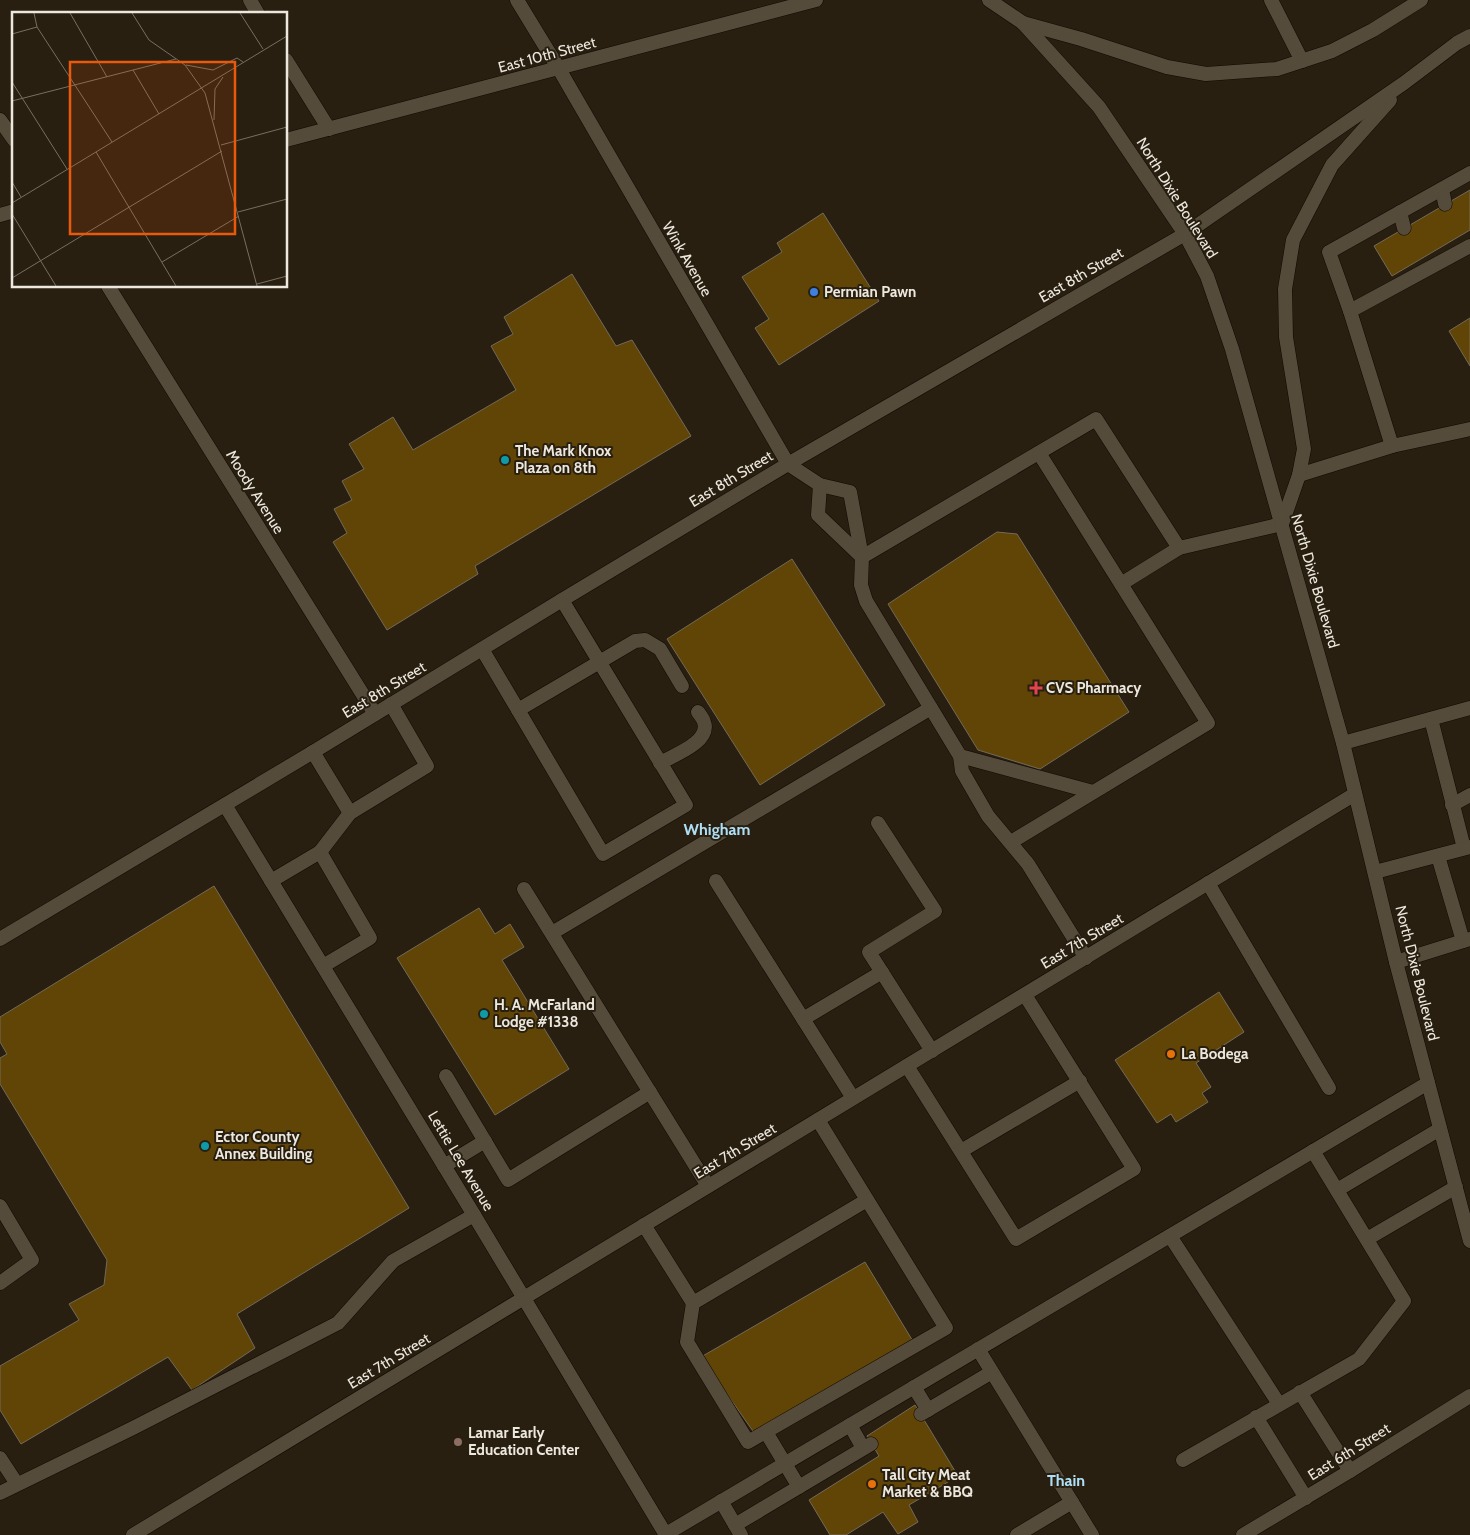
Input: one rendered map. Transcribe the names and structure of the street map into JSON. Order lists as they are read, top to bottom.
{
  "streets": {
    "street": [
      "East 10th Street",
      "North Dixie Boulevard",
      "Wink Avenue",
      "East 8th Street",
      "Moody Avenue",
      "East 7th Street",
      "Lettie Lee Avenue",
      "East 6th Street"
    ]
  },
  "crossings": [
    ["East 10th Street", "Wink Avenue"],
    ["North Dixie Boulevard", "East 8th Street"],
    ["North Dixie Boulevard", "East 7th Street"],
    ["Wink Avenue", "East 8th Street"],
    ["East 8th Street", "Moody Avenue"],
    ["East 8th Street", "Lettie Lee Avenue"],
    ["East 7th Street", "Lettie Lee Avenue"]
  ],
  "districts": ["Whigham", "Thain"],
  "places": {
    "other": [
      "Permian Pawn",
      "The Mark Knox Plaza on 8th",
      "H. A. McFarland Lodge #1338",
      "La Bodega",
      "Ector County Annex Building",
      "Lamar Early Education Center",
      "Tall City Meat Market & BBQ"
    ],
    "health": ["CVS Pharmacy"]
  }
}
